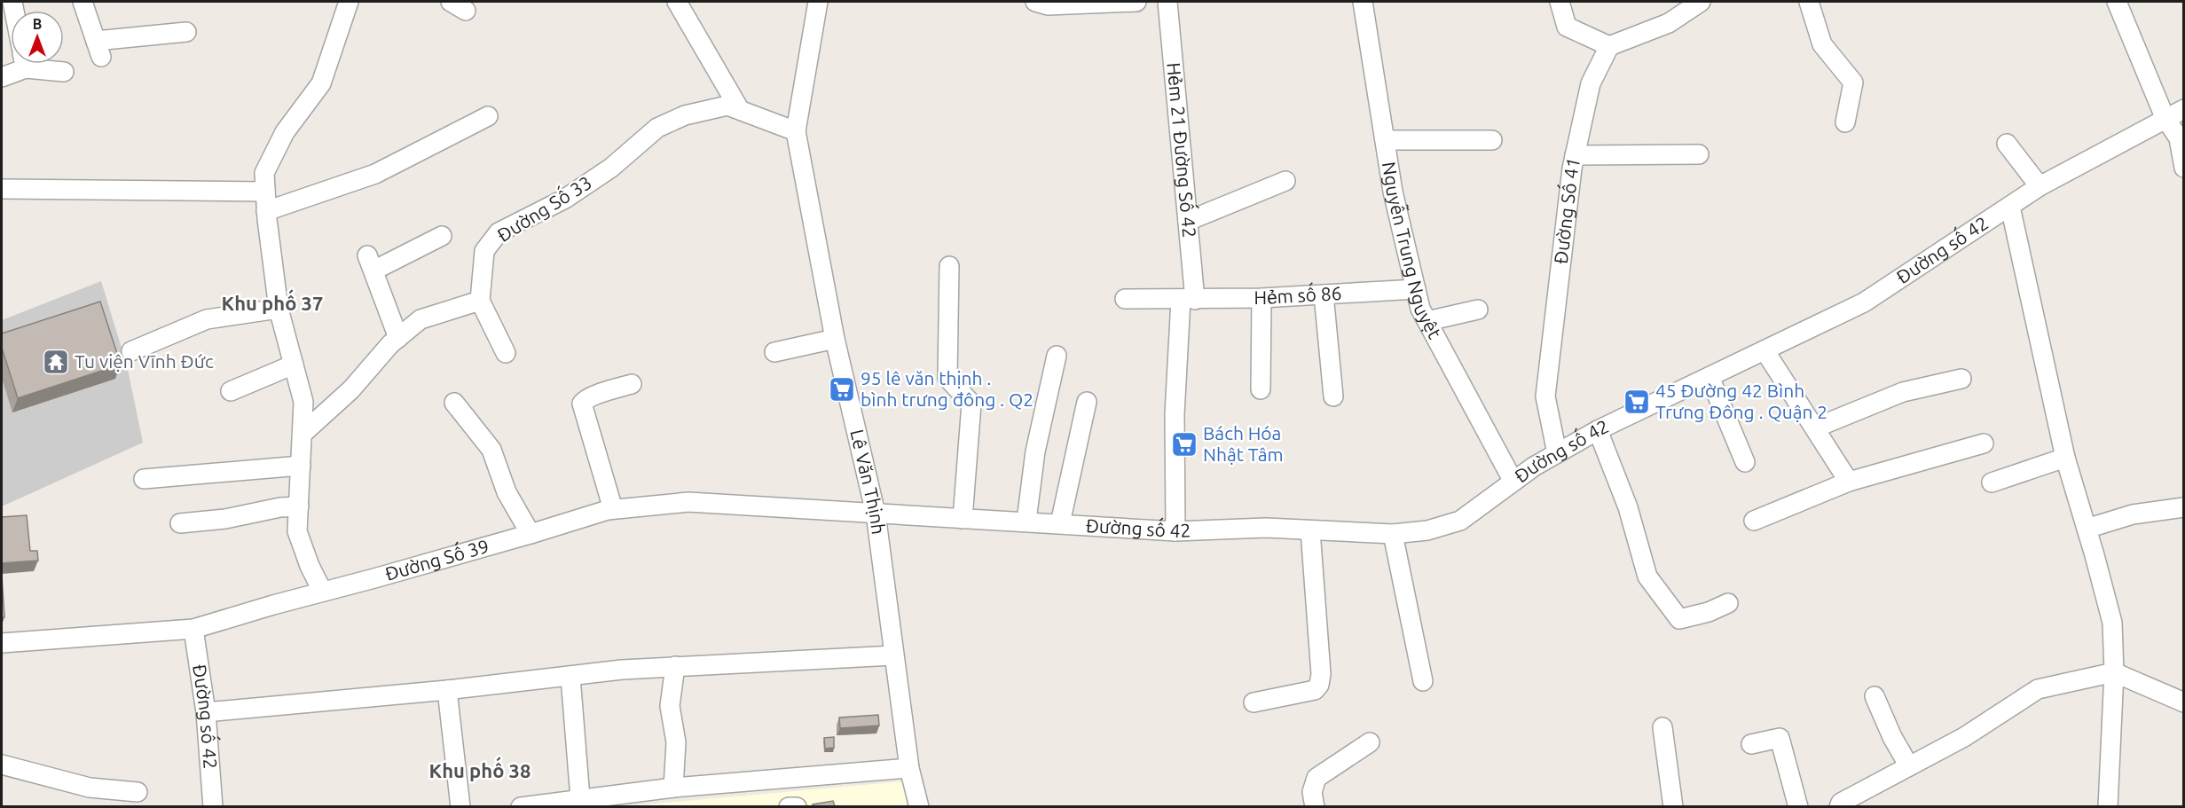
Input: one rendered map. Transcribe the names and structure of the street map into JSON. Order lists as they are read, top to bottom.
{
  "streets": {
    "street": [
      "Hẻm 21 Đường Số 42",
      "Đường Số 33",
      "Đường Số 41",
      "Nguyễn Trung Nguyệt",
      "Đường số 42",
      "Hẻm số 86",
      "Lê Văn Thịnh",
      "Đường Số 39"
    ]
  },
  "crossings": [
    ["Hẻm 21 Đường Số 42", "Đường số 42"],
    ["Hẻm 21 Đường Số 42", "Hẻm số 86"],
    ["Đường Số 33", "Lê Văn Thịnh"],
    ["Đường Số 41", "Đường số 42"],
    ["Nguyễn Trung Nguyệt", "Đường số 42"],
    ["Nguyễn Trung Nguyệt", "Hẻm số 86"],
    ["Đường số 42", "Lê Văn Thịnh"],
    ["Đường số 42", "Đường Số 39"],
    ["Lê Văn Thịnh", "Đường Số 39"]
  ],
  "districts": ["Khu phố 37", "Khu phố 38"],
  "places": {
    "temple": ["Tu viện Vĩnh Đức"],
    "supermarket": ["95 lê văn thịnh . bình trưng đông . Q2", "45 Đường 42 Bình Trưng Đông . Quận 2", "Bách Hóa Nhật Tâm"]
  },
  "north": "top"
}
